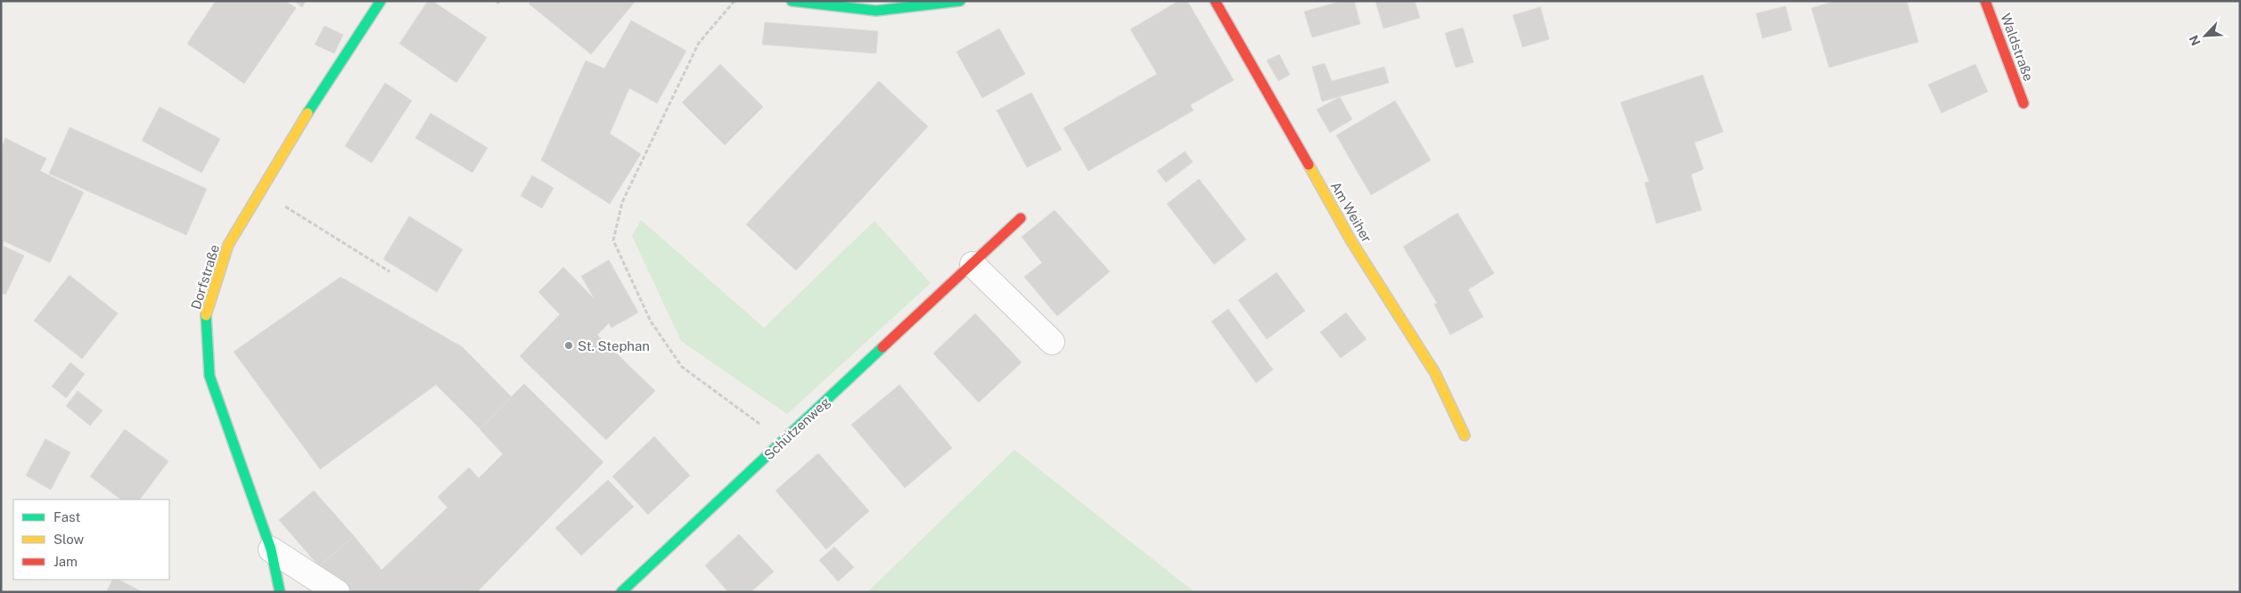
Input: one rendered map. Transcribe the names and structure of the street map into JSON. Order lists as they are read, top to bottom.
{
  "streets": {
    "street": [
      "Waldstraße",
      "Am Weiher",
      "Dorfstraße",
      "Schützenweg"
    ]
  },
  "places": ["St. Stephan"],
  "legend": ["Fast", "Slow", "Jam"],
  "north": "bottom left"
}
